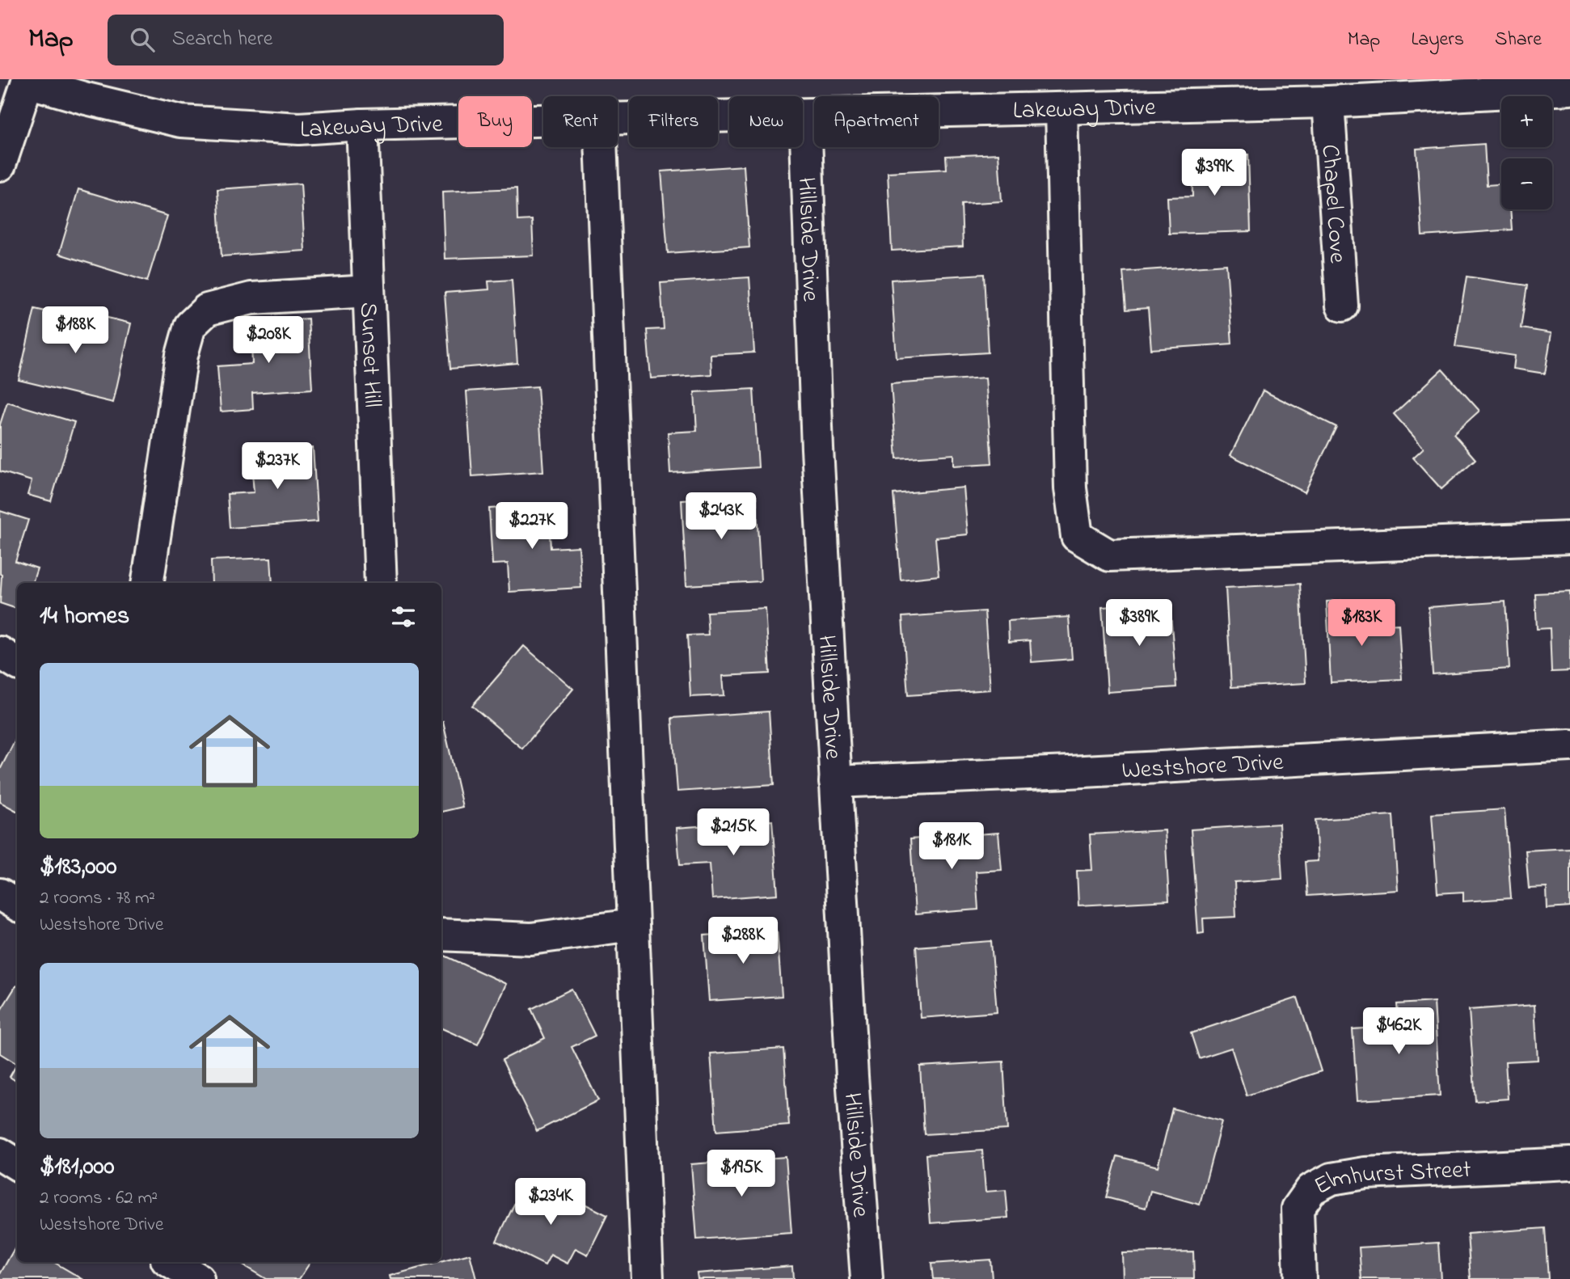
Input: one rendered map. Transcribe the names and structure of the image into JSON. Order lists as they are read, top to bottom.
{
  "streets": {
    "street": [
      "Lakeway Drive",
      "Chapel Cove",
      "Hillside Drive",
      "Sunset Hill",
      "Westshore Drive",
      "Elmhurst Street"
    ]
  },
  "crossings": [
    ["Lakeway Drive", "Chapel Cove"],
    ["Lakeway Drive", "Hillside Drive"],
    ["Lakeway Drive", "Sunset Hill"],
    ["Hillside Drive", "Westshore Drive"]
  ],
  "page": {
    "header": "Map",
    "search": "Search here",
    "nav": ["Map", "Layers", "Share"],
    "map_buttons": ["+", "−"],
    "chip": [
      "Buy",
      "Rent",
      "Filters",
      "New",
      "Apartment"
    ],
    "price": [
      "$399K",
      "$188K",
      "$208K",
      "$237K",
      "$243K",
      "$227K",
      "$389K",
      "$183K",
      "$215K",
      "$181K",
      "$288K",
      "$462K",
      "$195K",
      "$234K"
    ],
    "heading": "14 homes",
    "list": [
      {
        "name": "$183,000",
        "note": "2 rooms · 78 m² · Westshore Drive"
      },
      {
        "name": "$181,000",
        "note": "2 rooms · 62 m² · Westshore Drive"
      }
    ]
  }
}
